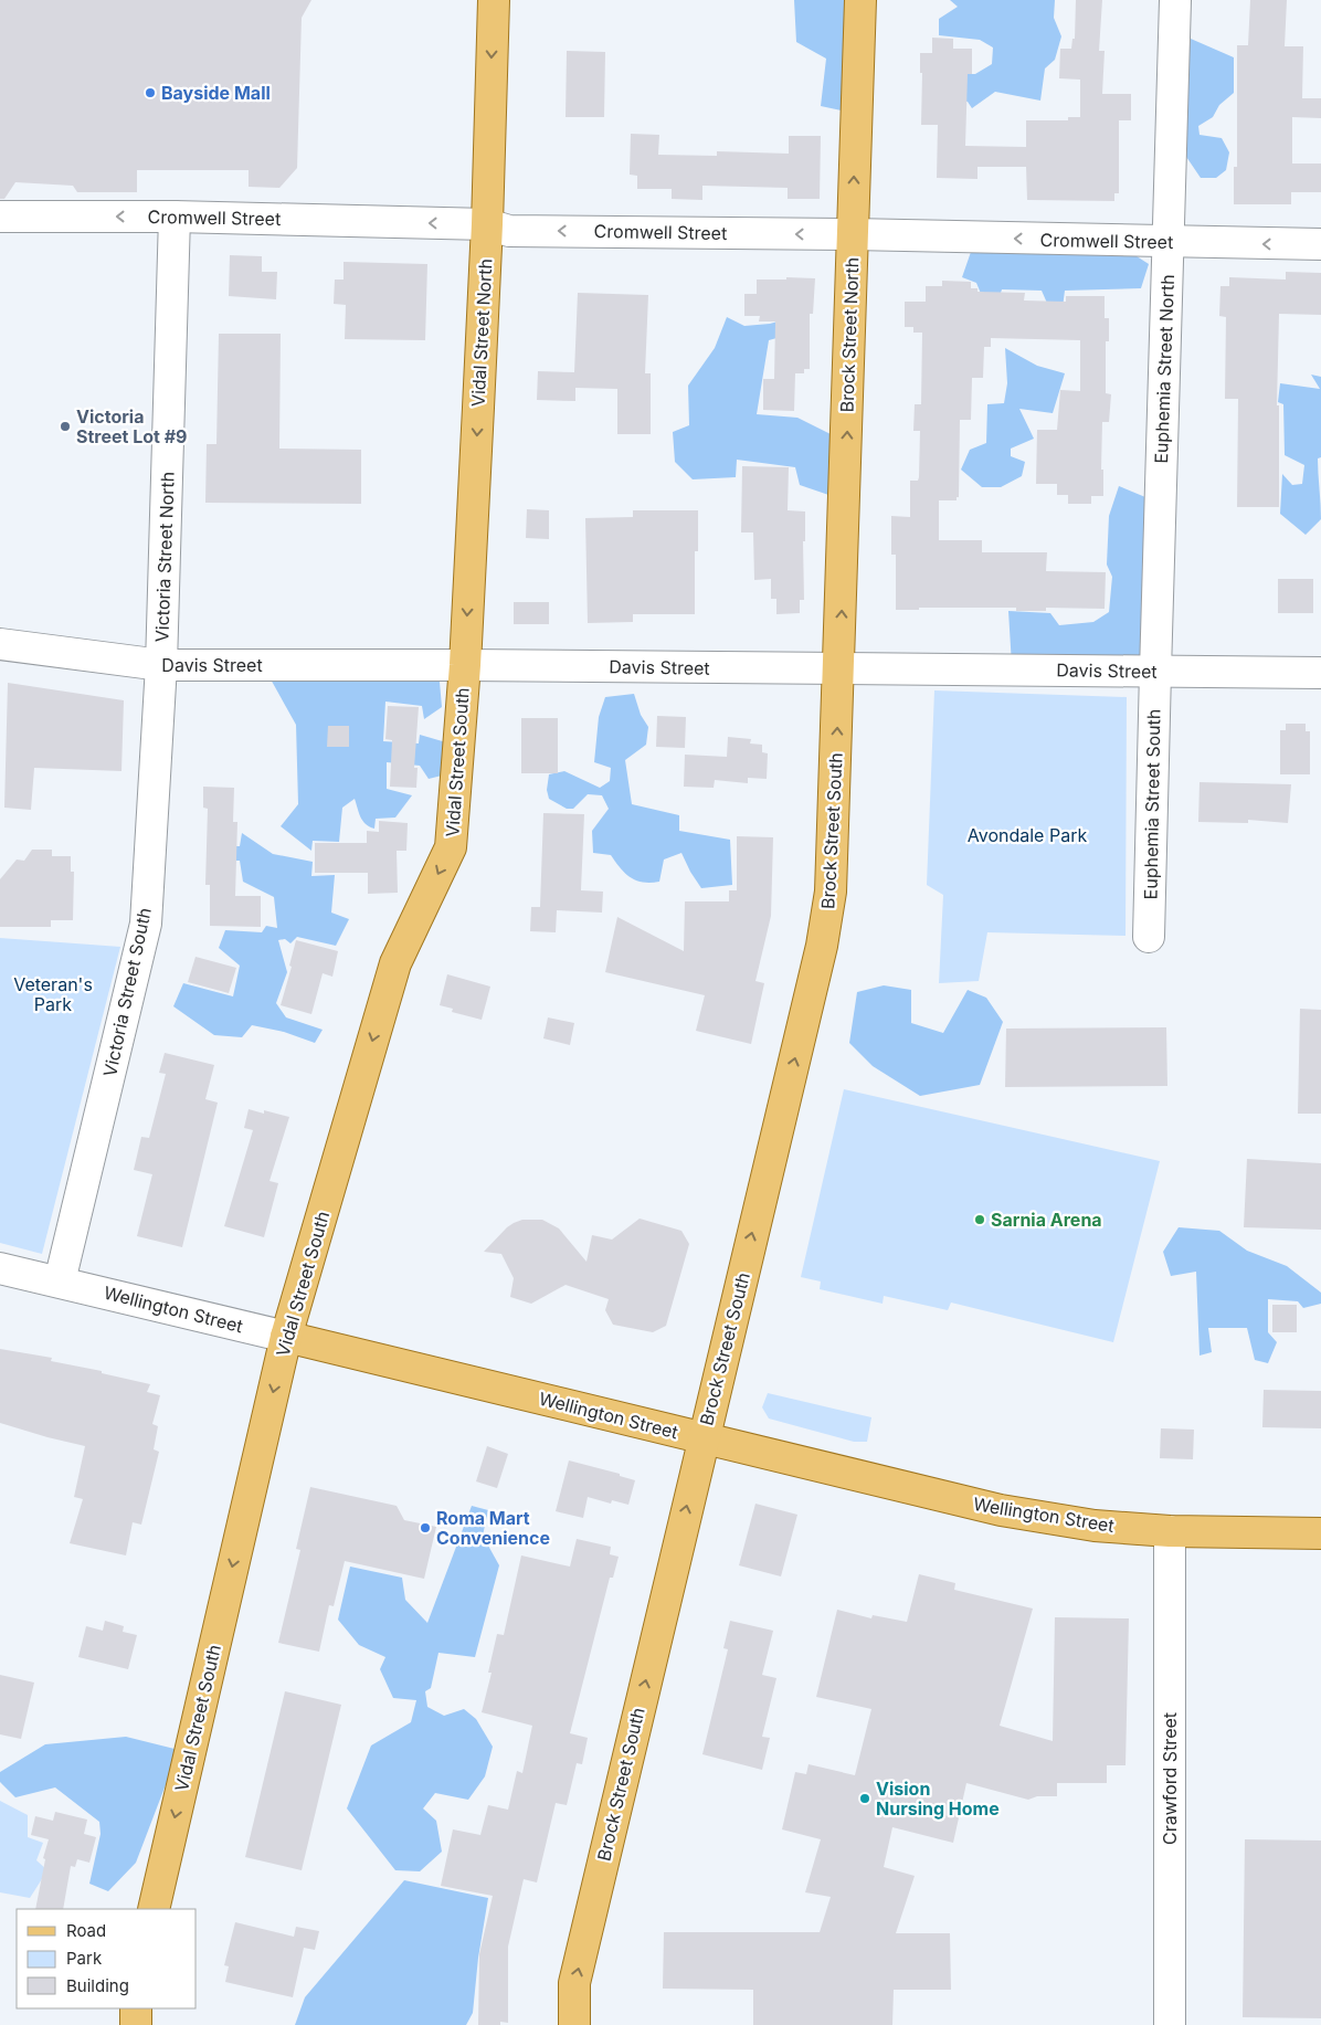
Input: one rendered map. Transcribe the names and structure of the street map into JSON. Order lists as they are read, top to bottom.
{
  "streets": {
    "main road": [
      "Vidal Street North",
      "Brock Street North",
      "Vidal Street South",
      "Brock Street South",
      "Wellington Street"
    ],
    "street": [
      "Cromwell Street",
      "Euphemia Street North",
      "Victoria Street North",
      "Davis Street",
      "Euphemia Street South",
      "Victoria Street South",
      "Crawford Street"
    ]
  },
  "crossings": [
    ["Cromwell Street", "Vidal Street North"],
    ["Cromwell Street", "Brock Street North"],
    ["Cromwell Street", "Euphemia Street North"],
    ["Cromwell Street", "Victoria Street North"],
    ["Vidal Street North", "Davis Street"],
    ["Vidal Street North", "Vidal Street South"],
    ["Brock Street North", "Davis Street"],
    ["Brock Street North", "Brock Street South"],
    ["Euphemia Street North", "Davis Street"],
    ["Euphemia Street North", "Euphemia Street South"],
    ["Victoria Street North", "Davis Street"],
    ["Victoria Street North", "Victoria Street South"],
    ["Davis Street", "Vidal Street South"],
    ["Davis Street", "Euphemia Street South"],
    ["Davis Street", "Brock Street South"],
    ["Davis Street", "Victoria Street South"],
    ["Vidal Street South", "Wellington Street"],
    ["Brock Street South", "Wellington Street"],
    ["Victoria Street South", "Wellington Street"],
    ["Wellington Street", "Crawford Street"]
  ],
  "one_way": [
    "Cromwell Street",
    "Vidal Street North",
    "Brock Street North",
    "Vidal Street South",
    "Brock Street South"
  ],
  "parks": ["Avondale Park", "Veteran's Park"],
  "places": [
    "Bayside Mall",
    "Victoria Street Lot #9",
    "Sarnia Arena",
    "Roma Mart Convenience",
    "Vision Nursing Home"
  ],
  "legend": ["Road", "Park", "Building"]
}
